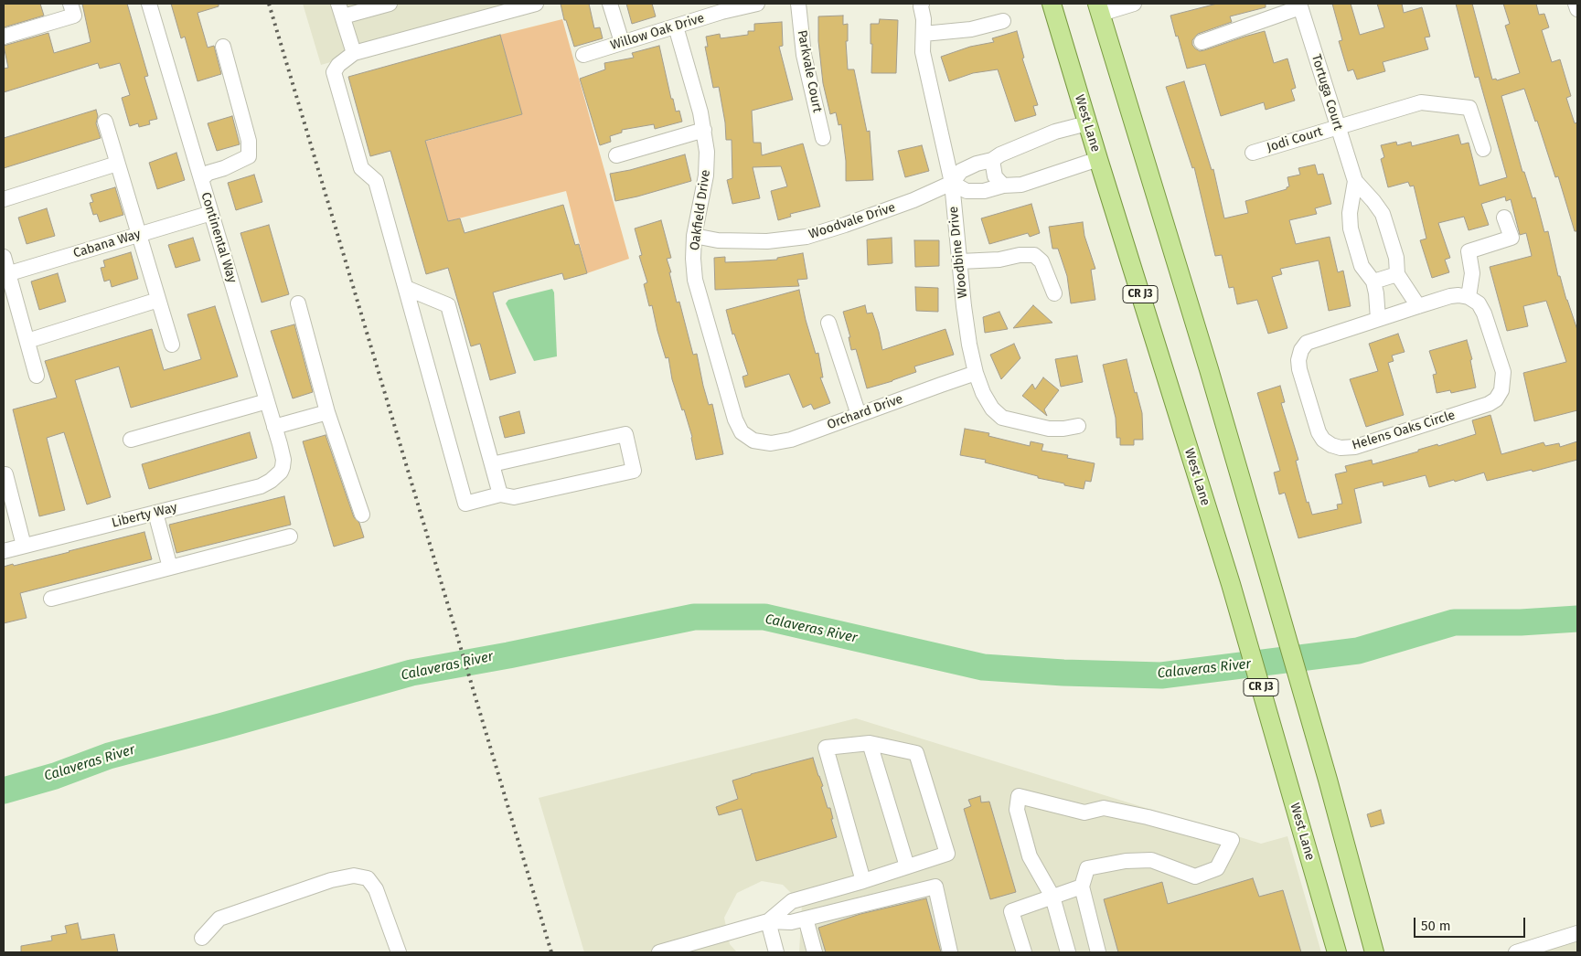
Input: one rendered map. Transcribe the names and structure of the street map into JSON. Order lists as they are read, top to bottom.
{
  "streets": {
    "main road": ["West Lane", "CR J3"],
    "street": [
      "Willow Oak Drive",
      "Parkvale Court",
      "Tortuga Court",
      "Jodi Court",
      "Oakfield Drive",
      "Woodvale Drive",
      "Continental Way",
      "Cabana Way",
      "Woodbine Drive",
      "Orchard Drive",
      "Helens Oaks Circle",
      "Liberty Way"
    ]
  },
  "crossings": [
    ["Willow Oak Drive", "Oakfield Drive"],
    ["Tortuga Court", "Jodi Court"],
    ["West Lane", "Woodvale Drive"],
    ["Oakfield Drive", "Woodvale Drive"],
    ["Oakfield Drive", "Orchard Drive"],
    ["Woodvale Drive", "Woodbine Drive"],
    ["Continental Way", "Cabana Way"],
    ["Continental Way", "Liberty Way"],
    ["Woodbine Drive", "Orchard Drive"]
  ],
  "water": ["Calaveras River"],
  "scale_bar": "50 m"
}
